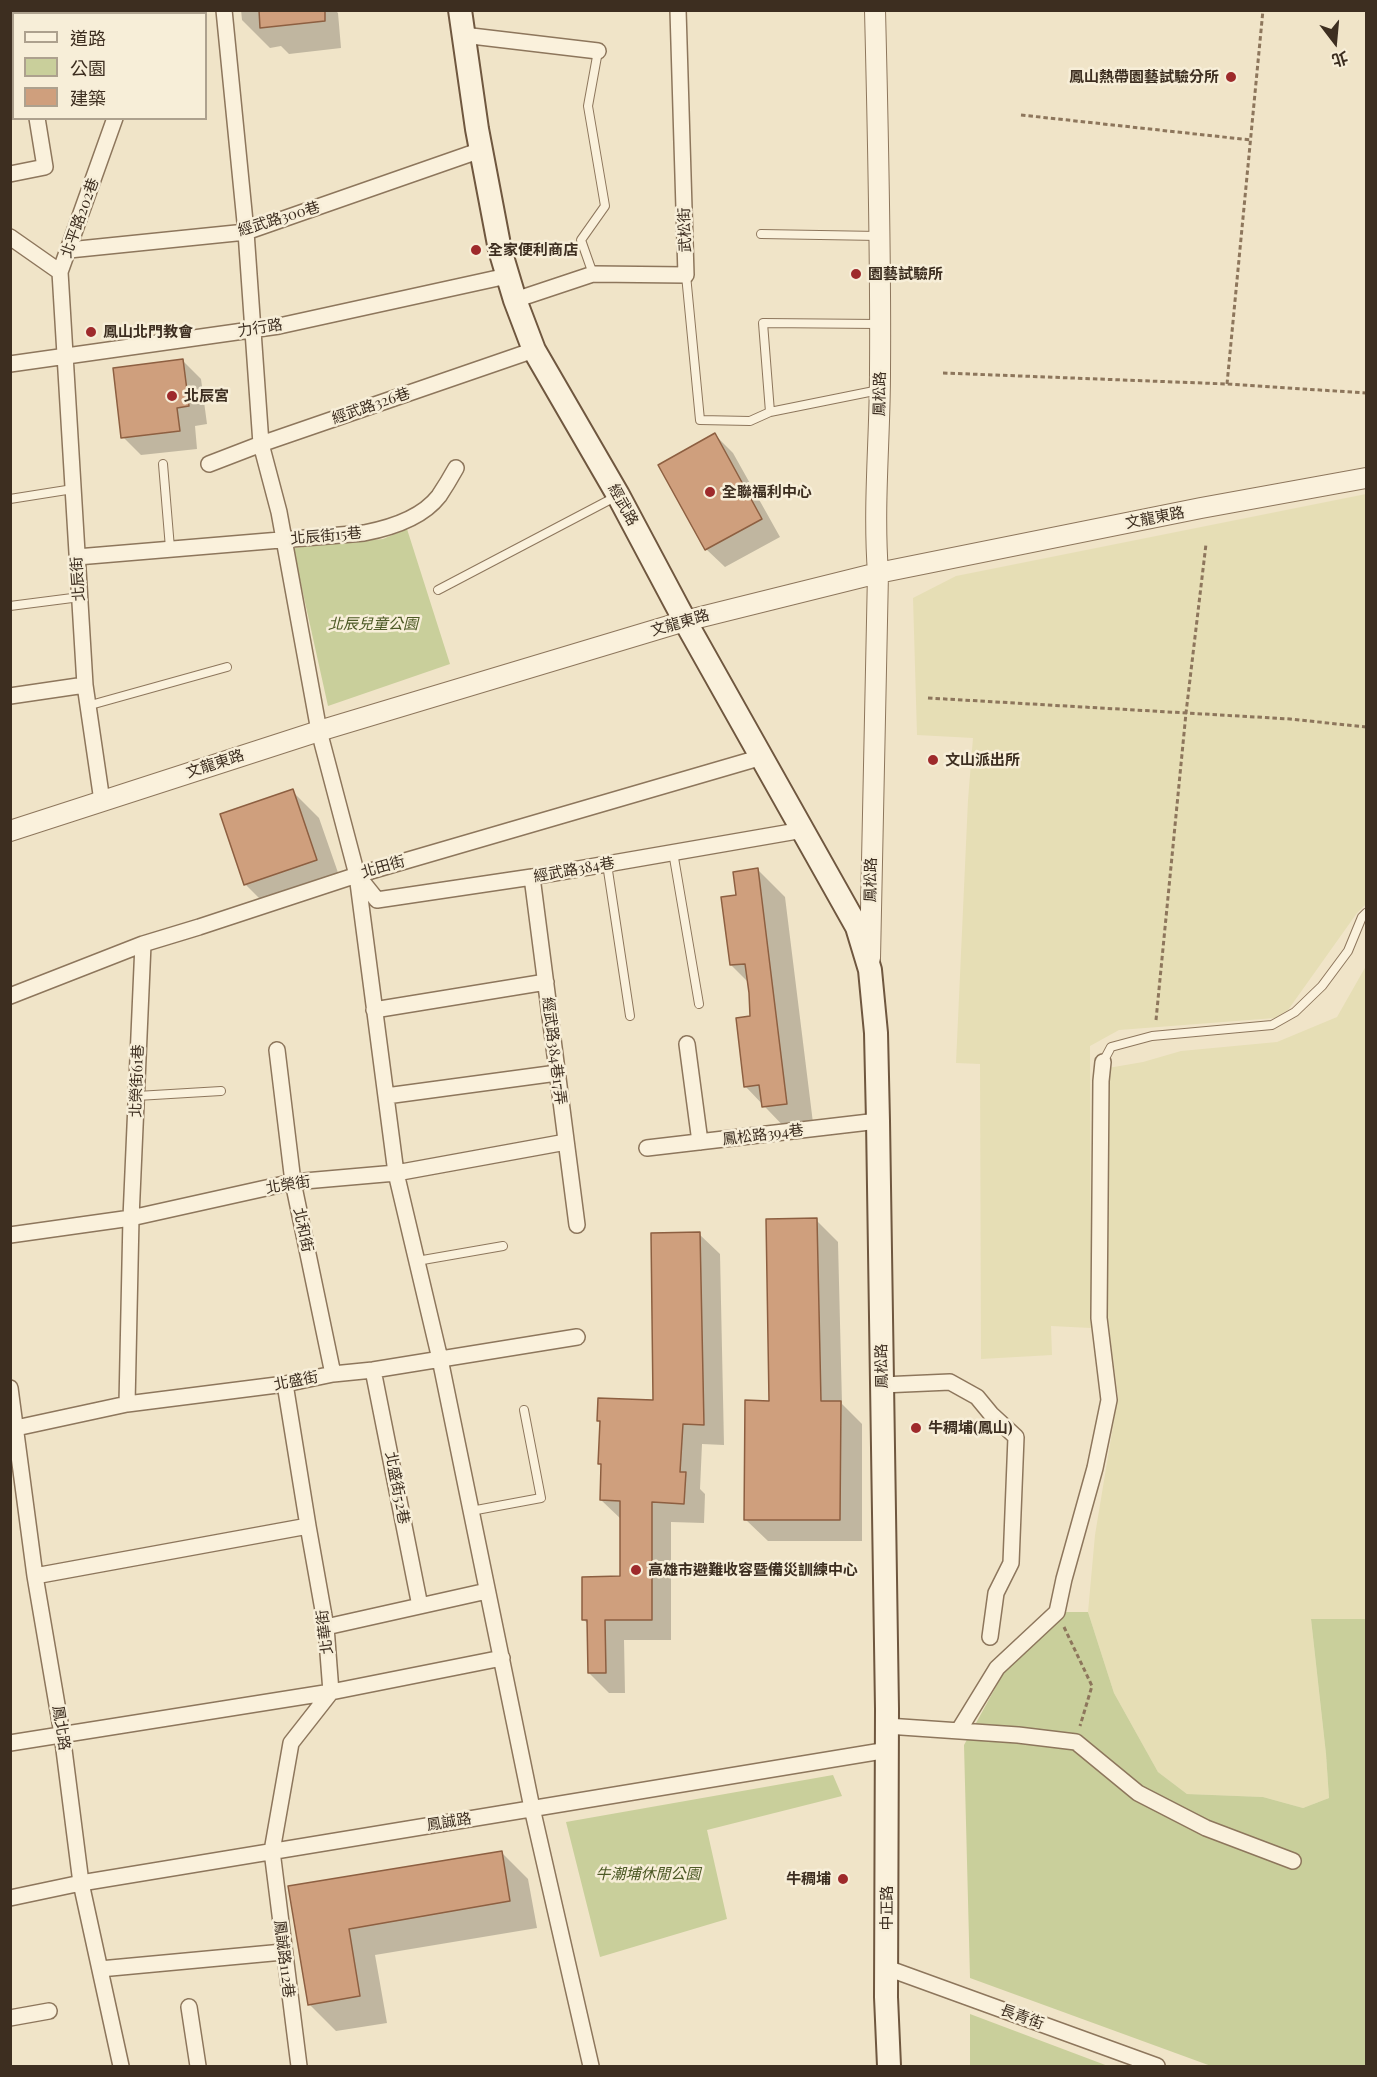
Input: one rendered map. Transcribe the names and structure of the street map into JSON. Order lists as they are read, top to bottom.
{
  "streets": {
    "main road": ["鳳松路", "經武路", "中正路"],
    "street": [
      "北平路202巷",
      "經武路300巷",
      "武松街",
      "力行路",
      "經武路326巷",
      "文龍東路",
      "北辰街15巷",
      "北辰街",
      "北田街",
      "經武路384巷",
      "經武路384巷17弄",
      "北榮街61巷",
      "鳳松路394巷",
      "北榮街",
      "北和街",
      "北盛街",
      "北盛街52巷",
      "北華街",
      "鳳北路",
      "鳳誠路",
      "鳳誠路112巷",
      "長青街"
    ]
  },
  "crossings": [
    ["北平路202巷", "經武路300巷"],
    ["北平路202巷", "力行路"],
    ["北平路202巷", "北辰街"],
    ["經武路300巷", "經武路"],
    ["武松街", "經武路"],
    ["力行路", "經武路"],
    ["力行路", "北辰街"],
    ["鳳松路", "經武路"],
    ["鳳松路", "文龍東路"],
    ["鳳松路", "鳳松路394巷"],
    ["鳳松路", "鳳誠路"],
    ["鳳松路", "中正路"],
    ["經武路326巷", "經武路"],
    ["經武路", "文龍東路"],
    ["經武路", "北田街"],
    ["經武路", "經武路384巷"],
    ["文龍東路", "北辰街"],
    ["北辰街15巷", "北辰街"],
    ["北田街", "經武路384巷"],
    ["北田街", "北榮街61巷"],
    ["經武路384巷", "經武路384巷17弄"],
    ["經武路384巷17弄", "北榮街"],
    ["北榮街61巷", "北榮街"],
    ["北榮街61巷", "北盛街"],
    ["北榮街", "北和街"],
    ["北和街", "北盛街"],
    ["北盛街", "北盛街52巷"],
    ["北盛街", "北華街"],
    ["北盛街", "鳳北路"],
    ["北華街", "鳳誠路112巷"],
    ["鳳北路", "鳳誠路"],
    ["鳳誠路", "中正路"],
    ["鳳誠路", "鳳誠路112巷"],
    ["中正路", "長青街"]
  ],
  "parks": ["北辰兒童公園", "牛潮埔休閒公園"],
  "places": [
    "鳳山熱帶園藝試驗分所",
    "全家便利商店",
    "園藝試驗所",
    "鳳山北門教會",
    "北辰宮",
    "全聯福利中心",
    "文山派出所",
    "牛稠埔(鳳山)",
    "高雄市避難收容暨備災訓練中心",
    "牛稠埔"
  ],
  "legend": ["道路", "公園", "建築"],
  "north": "bottom"
}
